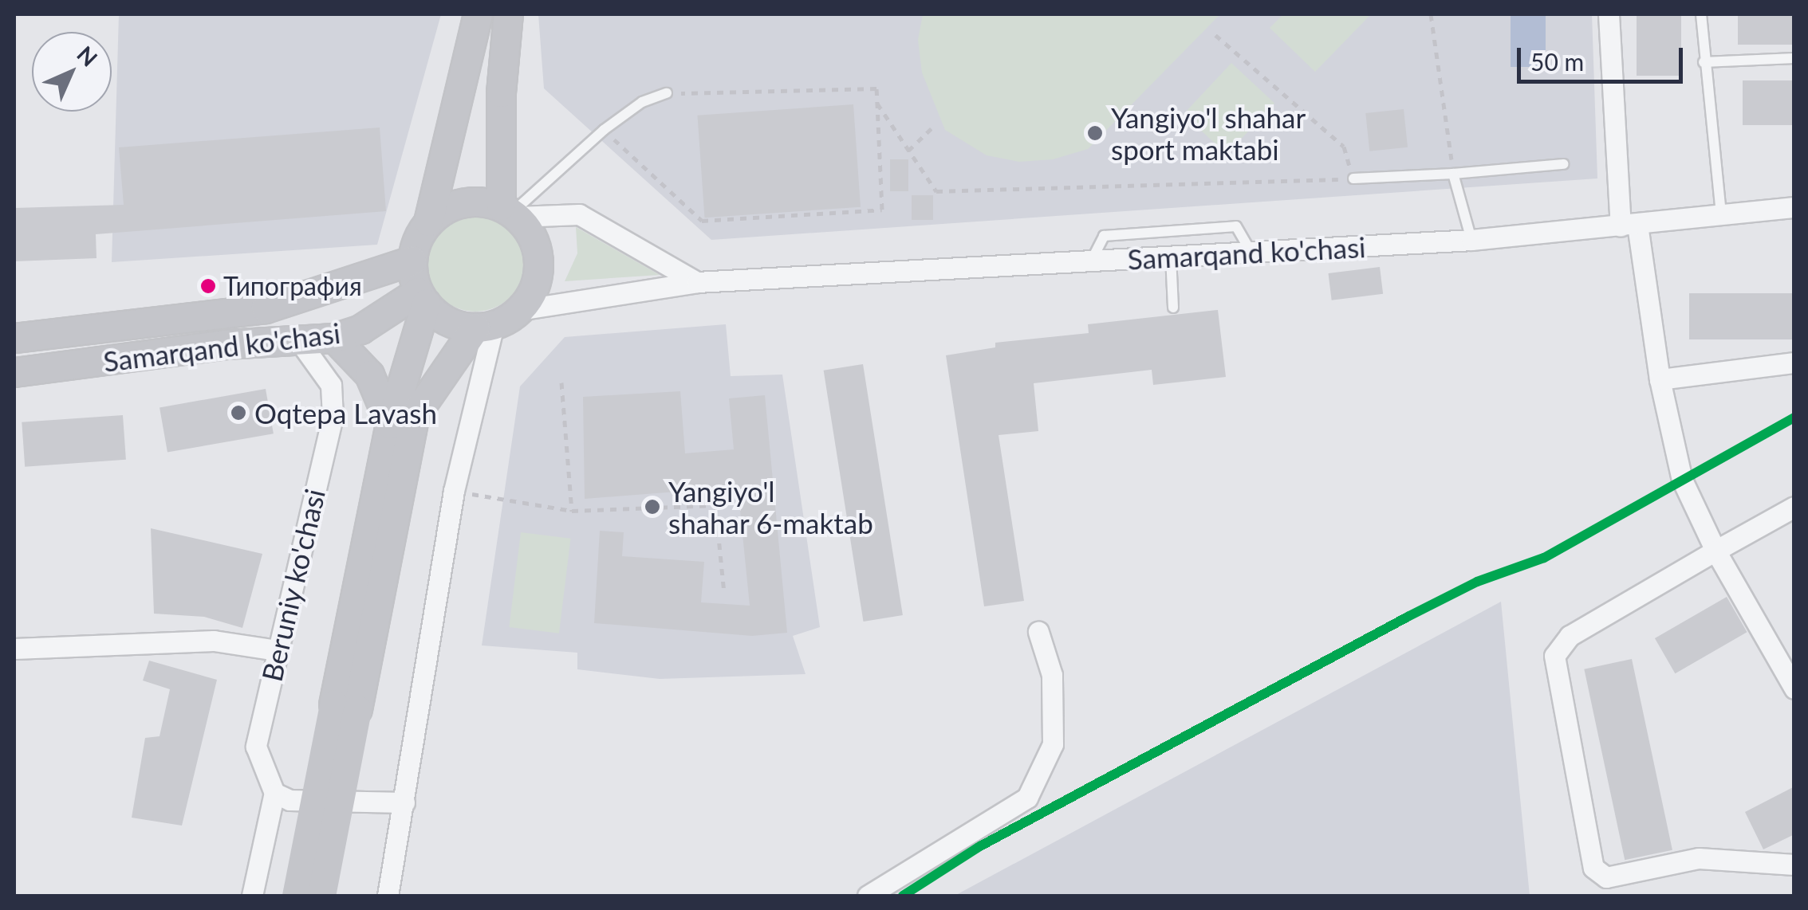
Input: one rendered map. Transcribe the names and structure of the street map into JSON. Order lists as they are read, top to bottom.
{
  "streets": {
    "main road": ["Samarqand ko'chasi"],
    "street": ["Beruniy ko'chasi"]
  },
  "crossings": [
    ["Samarqand ko'chasi", "Beruniy ko'chasi"]
  ],
  "places": [
    "Yangiyo'l shahar sport maktabi",
    "Типография",
    "Oqtepa Lavash",
    "Yangiyo'l shahar 6-maktab"
  ],
  "scale_bar": "50 m",
  "north": "top right"
}
